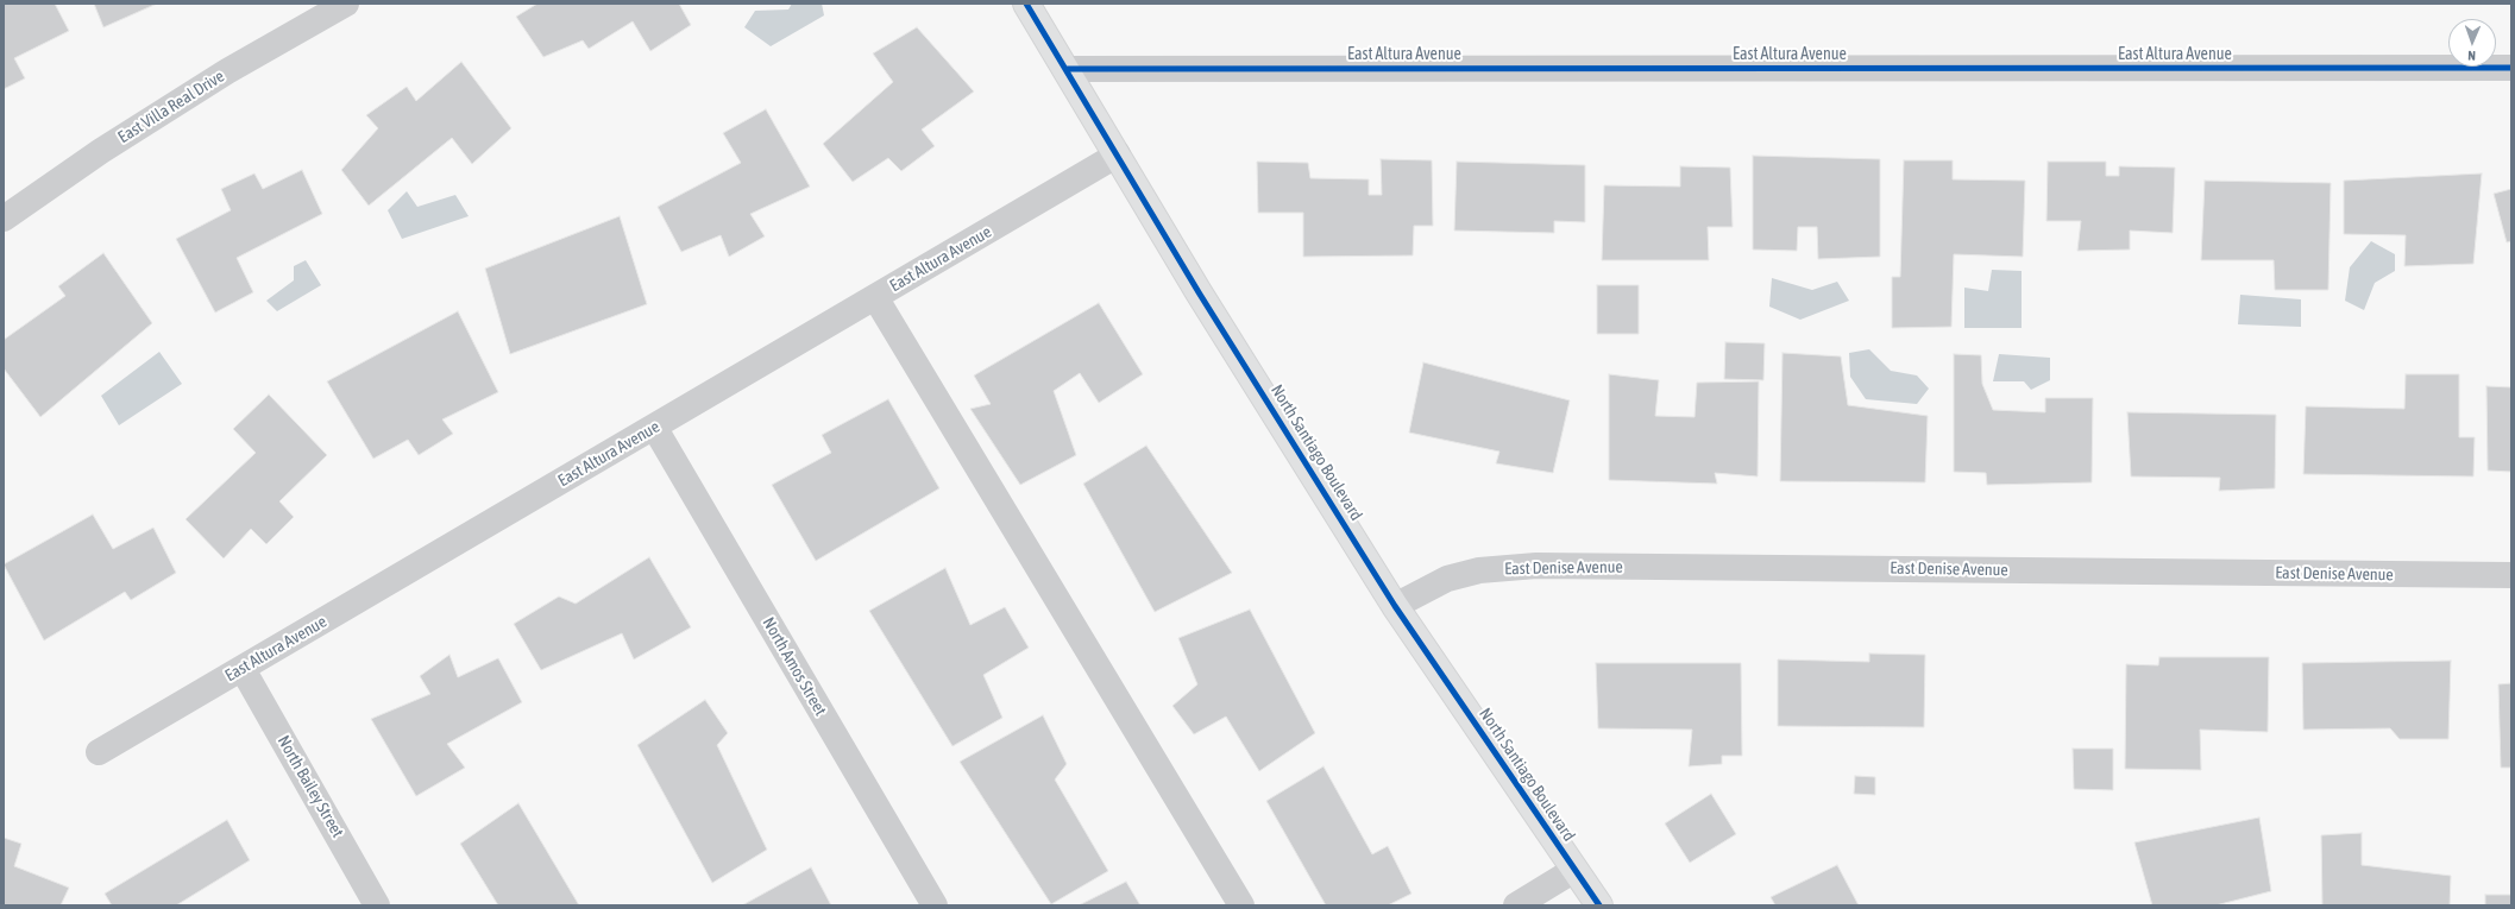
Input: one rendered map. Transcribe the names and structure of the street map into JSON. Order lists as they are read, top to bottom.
{
  "streets": {
    "main road": ["North Santiago Boulevard"],
    "street": [
      "East Altura Avenue",
      "East Villa Real Drive",
      "East Denise Avenue",
      "North Amos Street",
      "North Bailey Street"
    ]
  },
  "crossings": [
    ["East Altura Avenue", "North Santiago Boulevard"],
    ["East Altura Avenue", "North Amos Street"],
    ["East Altura Avenue", "North Bailey Street"],
    ["North Santiago Boulevard", "East Denise Avenue"]
  ],
  "north": "bottom"
}
